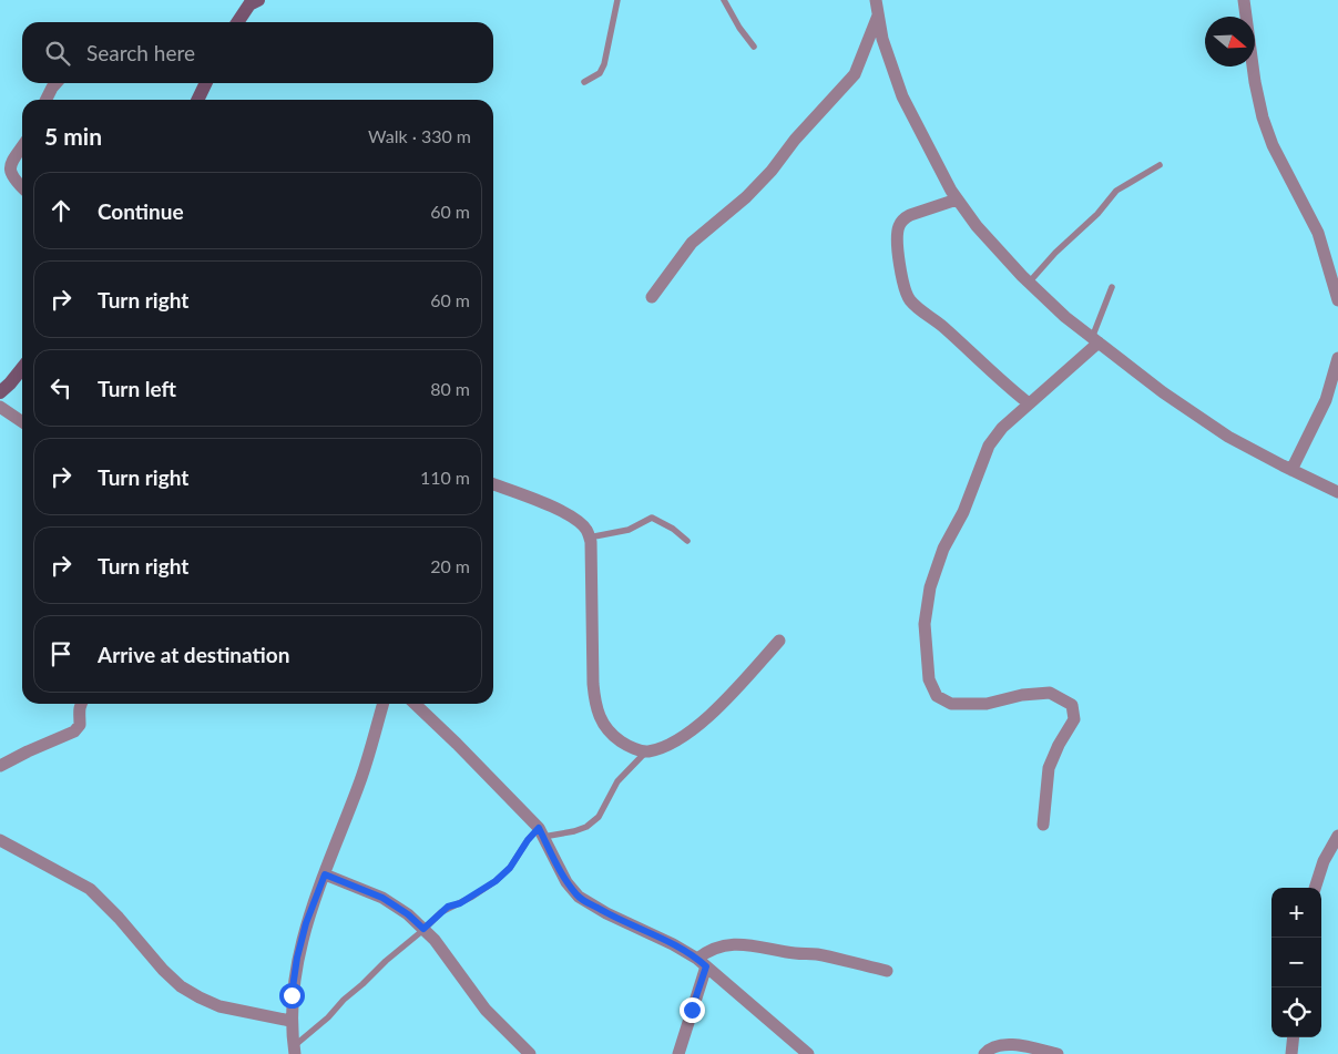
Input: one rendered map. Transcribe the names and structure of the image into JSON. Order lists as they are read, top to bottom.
{
  "north": "right",
  "page": {
    "search": "Search here",
    "heading": ["5 min", "Walk · 330 m"],
    "list": [
      ["Continue", "60 m"],
      ["Turn right", "60 m"],
      ["Turn left", "80 m"],
      ["Turn right", "110 m"],
      ["Turn right", "20 m"],
      "Arrive at destination"
    ],
    "map_buttons": ["+", "−"]
  }
}
